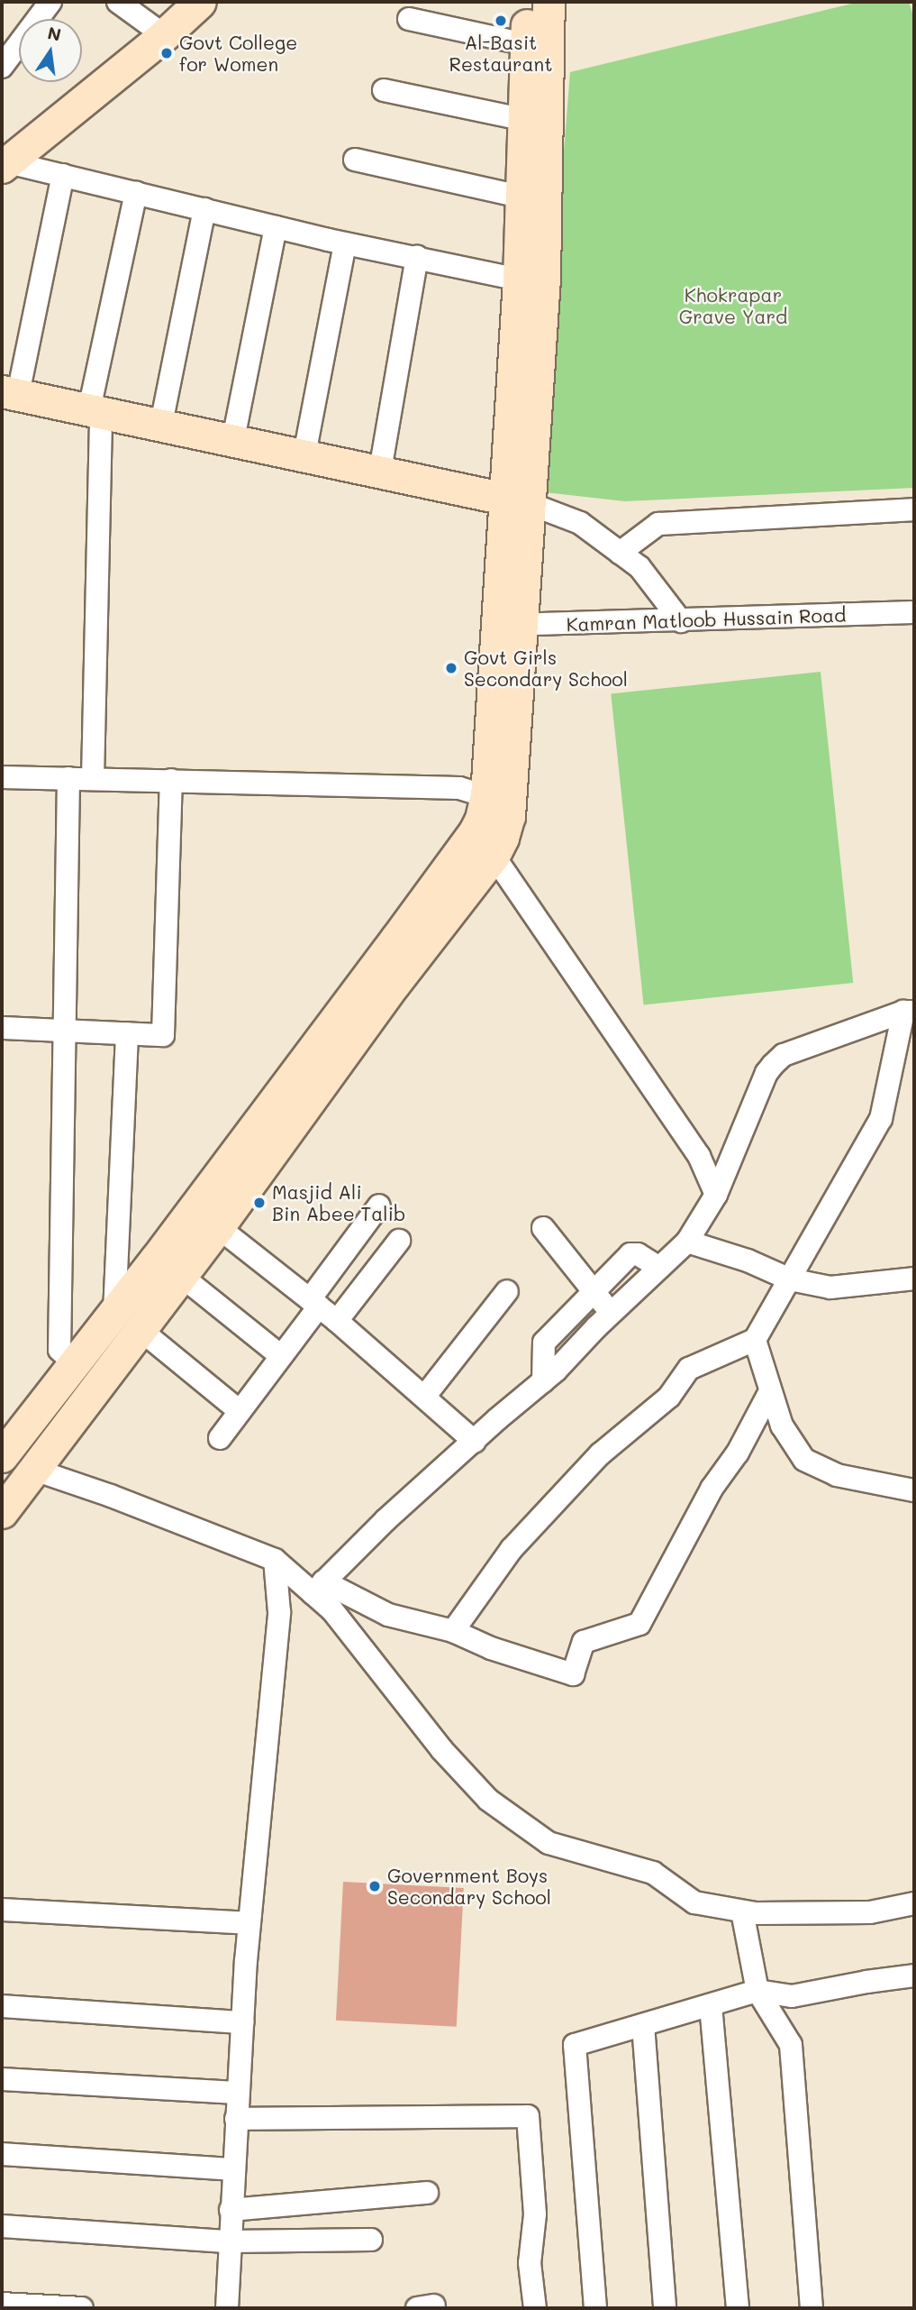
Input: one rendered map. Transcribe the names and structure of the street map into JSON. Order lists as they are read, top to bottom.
{
  "streets": {
    "street": ["Kamran Matloob Hussain Road"]
  },
  "parks": ["Khokrapar Grave Yard"],
  "places": [
    "Al-Basit Restaurant",
    "Govt College for Women",
    "Govt Girls Secondary School",
    "Masjid Ali Bin Abee Talib",
    "Government Boys Secondary School"
  ],
  "north": "top"
}
